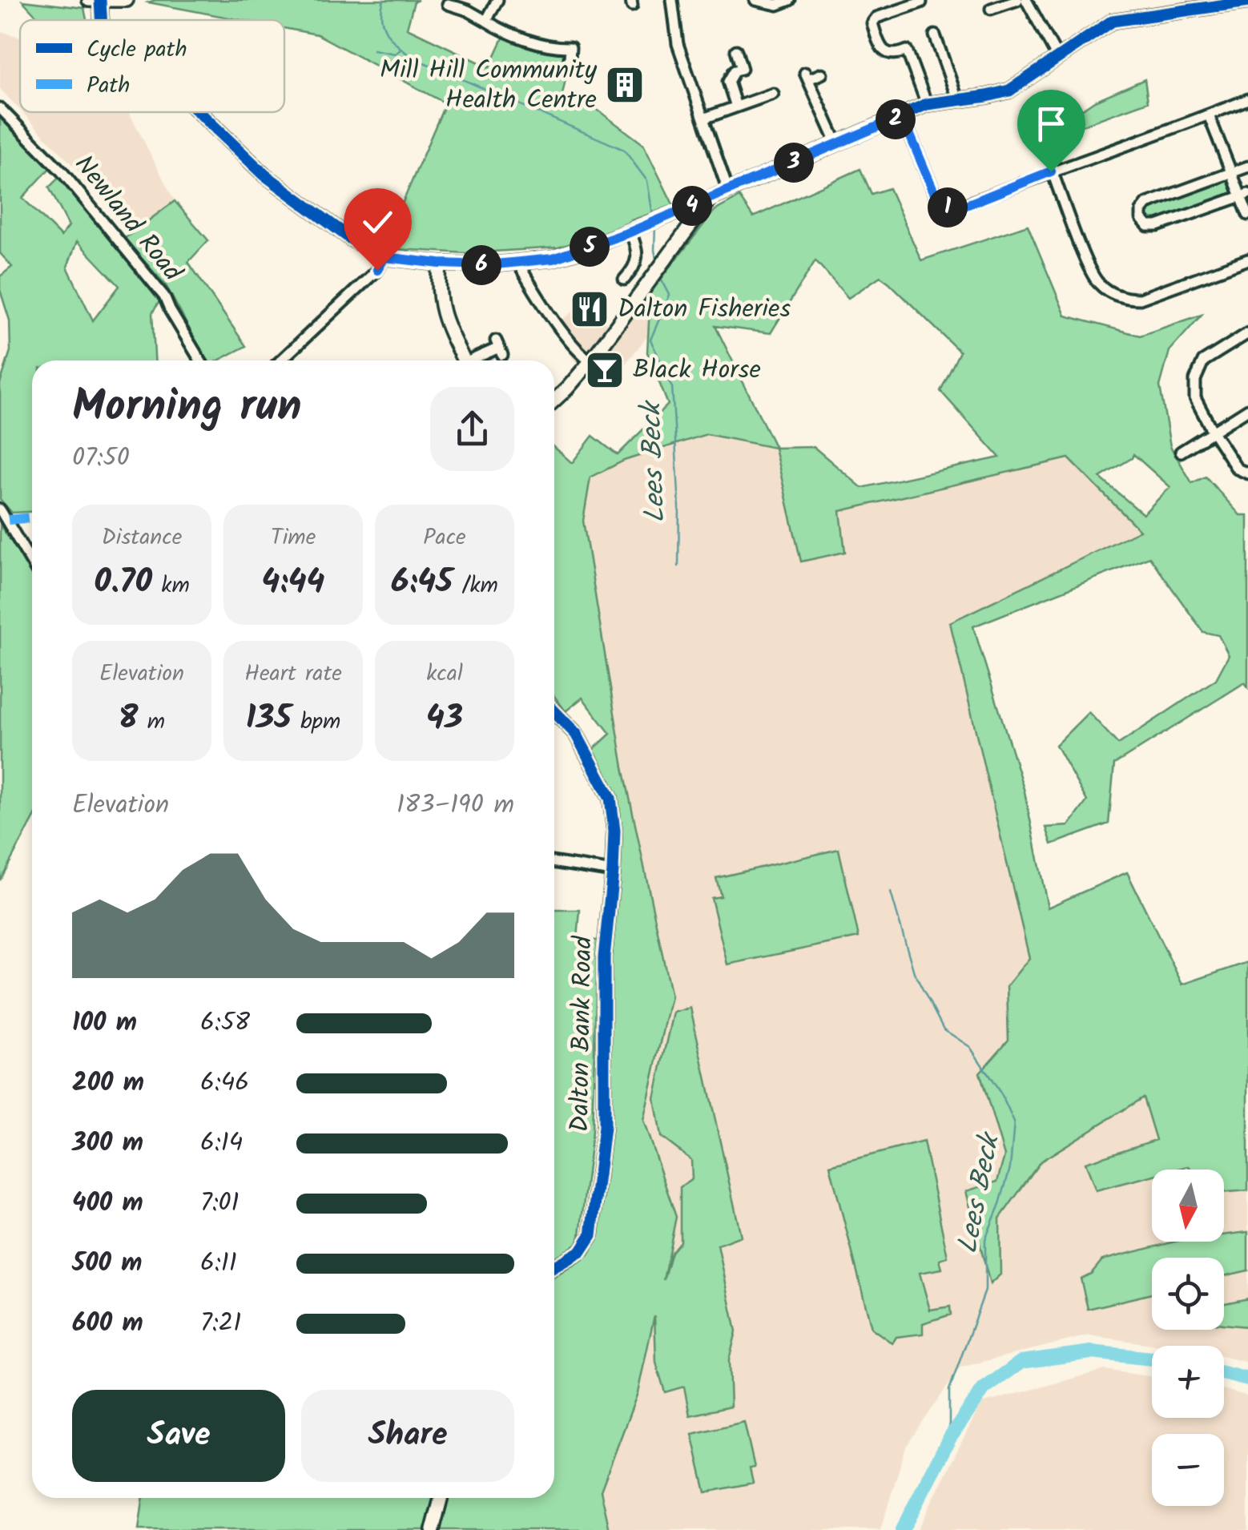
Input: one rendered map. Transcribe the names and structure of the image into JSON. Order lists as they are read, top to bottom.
{
  "streets": {
    "street": ["Newland Road", "Dalton Bank Road"]
  },
  "water": ["Lees Beck"],
  "places": {
    "building": ["Mill Hill Community Health Centre"],
    "restaurant": ["Dalton Fisheries"],
    "bar": ["Black Horse"]
  },
  "legend": ["Cycle path", "Path"],
  "north": "bottom",
  "page": {
    "pins": [
      "2",
      "3",
      "4",
      "1",
      "5",
      "6"
    ],
    "heading": ["Morning run", "07:50"],
    "stats": [
      ["Distance", "0.70 km"],
      ["Time", "4:44"],
      ["Pace", "6:45 /km"],
      ["Elevation", "8 m"],
      ["Heart rate", "135 bpm"],
      ["kcal", "43"]
    ],
    "chart": ["Elevation", "183–190 m"],
    "list": [
      {
        "name": "100 m",
        "note": "6:58"
      },
      {
        "name": "200 m",
        "note": "6:46"
      },
      {
        "name": "300 m",
        "note": "6:14"
      },
      {
        "name": "400 m",
        "note": "7:01"
      },
      {
        "name": "500 m",
        "note": "6:11"
      },
      {
        "name": "600 m",
        "note": "7:21"
      }
    ],
    "map_buttons": ["+", "−"],
    "buttons": ["Save", "Share"]
  }
}
